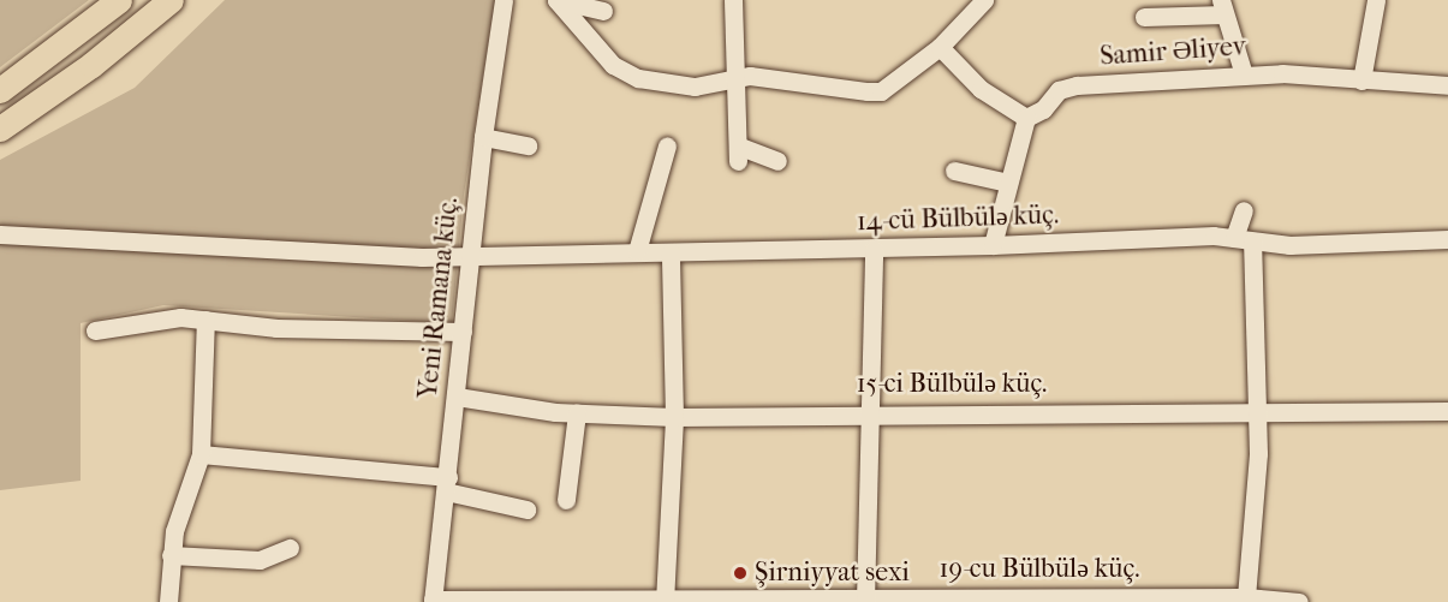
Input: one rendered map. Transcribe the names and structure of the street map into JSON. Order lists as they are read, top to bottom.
{
  "streets": {
    "street": [
      "Samir Əliyev",
      "14-cü Bülbülə küç.",
      "Yeni Ramana küç.",
      "15-ci Bülbülə küç.",
      "19-cu Bülbülə küç."
    ]
  },
  "crossings": [
    ["14-cü Bülbülə küç.", "Yeni Ramana küç."],
    ["Yeni Ramana küç.", "15-ci Bülbülə küç."],
    ["Yeni Ramana küç.", "19-cu Bülbülə küç."]
  ],
  "places": ["Şirniyyat sexi"]
}
